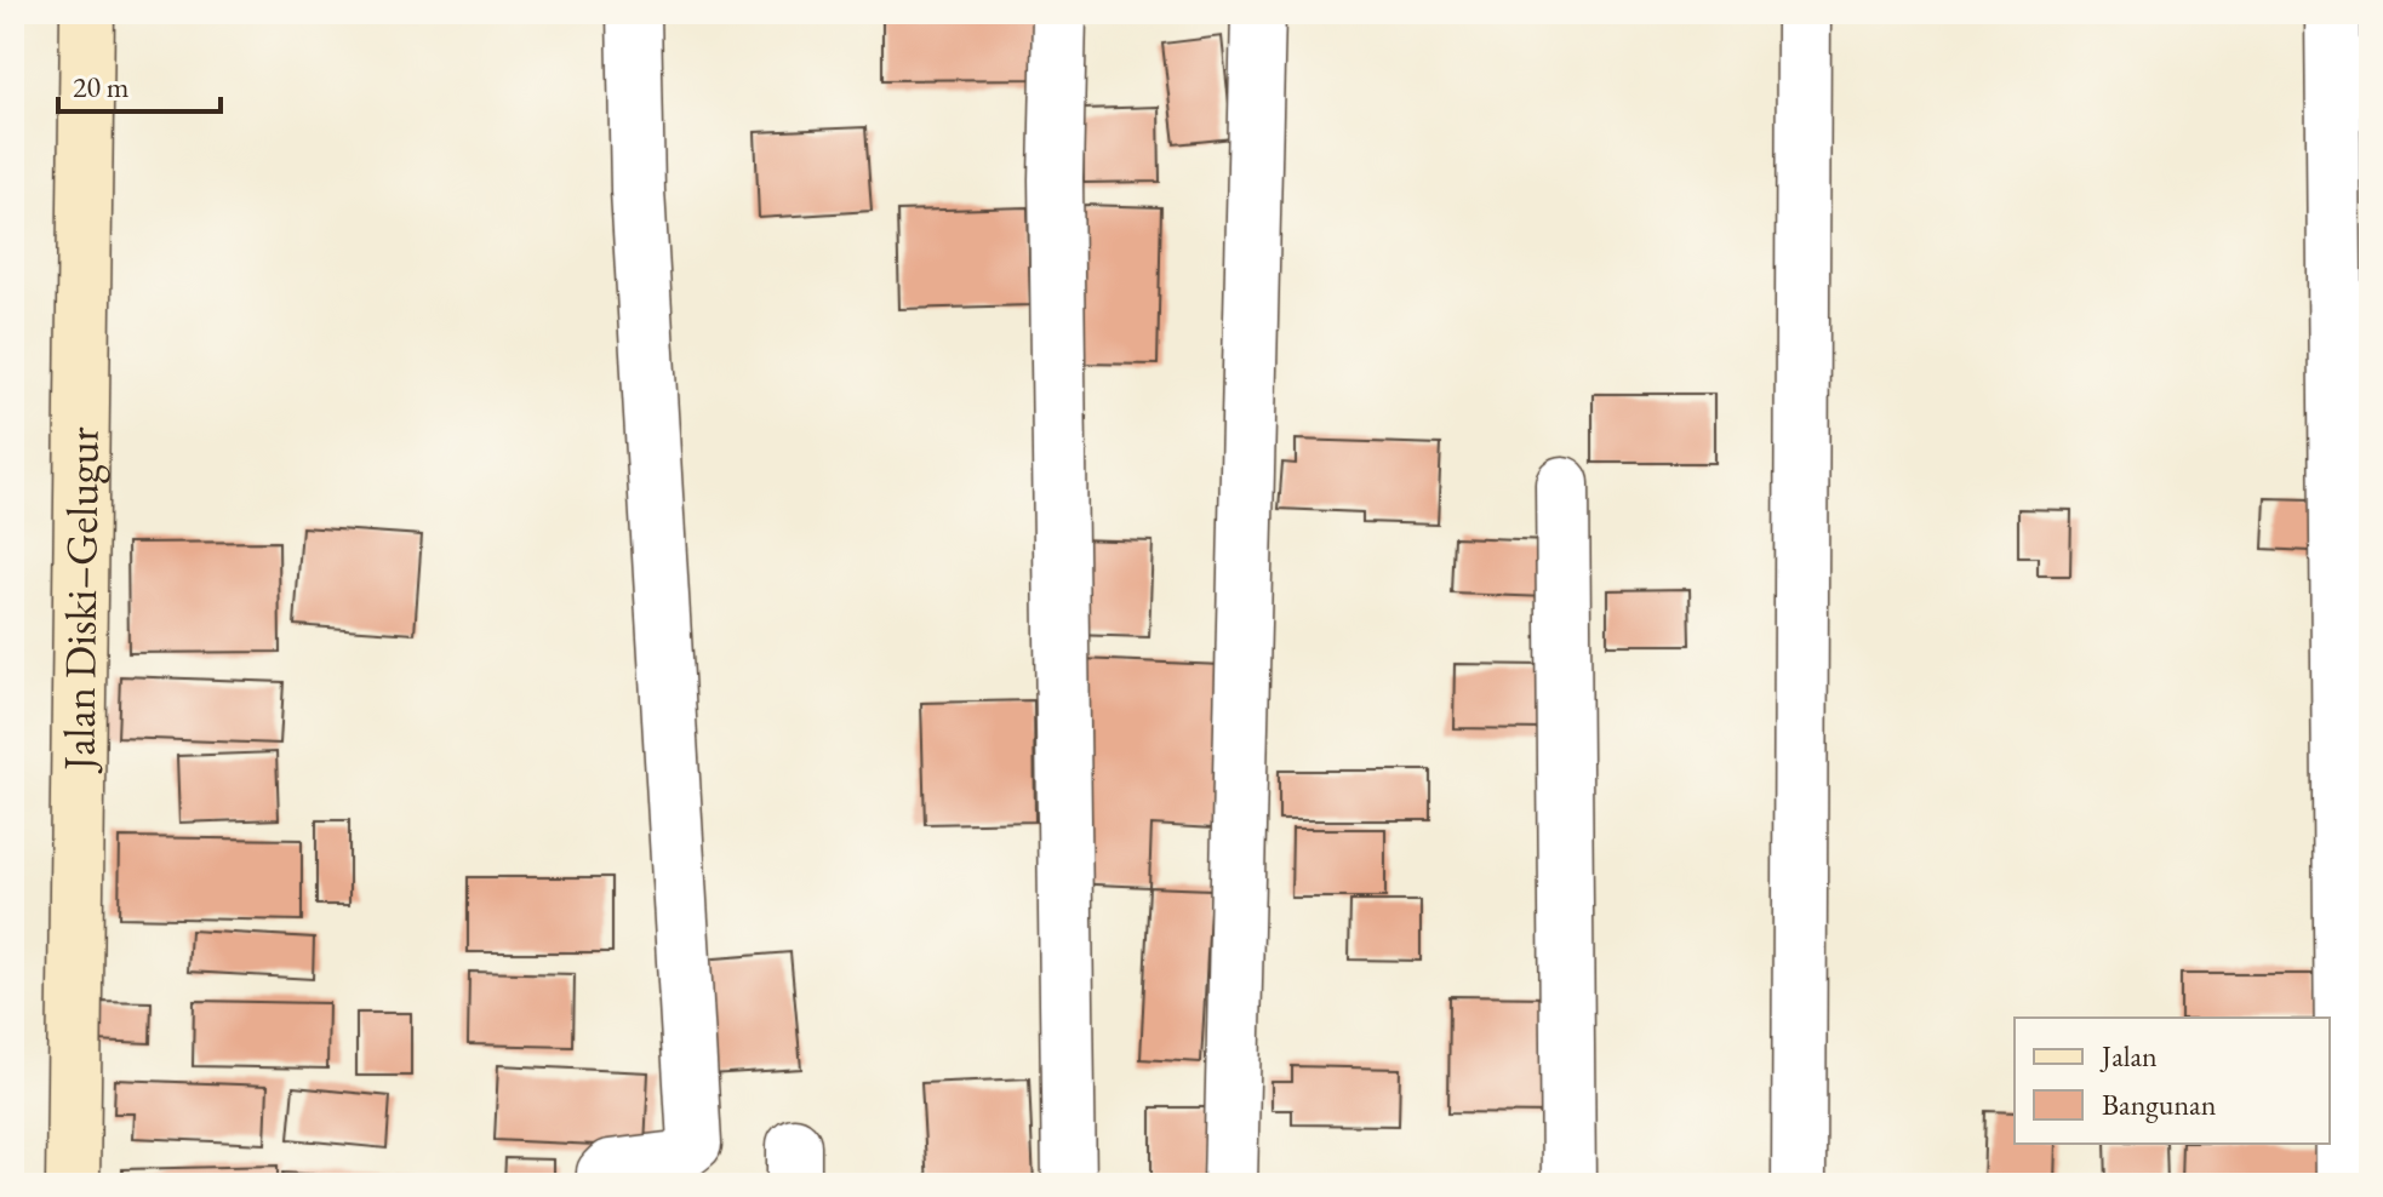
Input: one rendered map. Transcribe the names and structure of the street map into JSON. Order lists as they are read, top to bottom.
{
  "streets": {
    "main road": ["Jalan Diski–Gelugur"]
  },
  "legend": ["Jalan", "Bangunan"],
  "scale_bar": "20 m"
}
